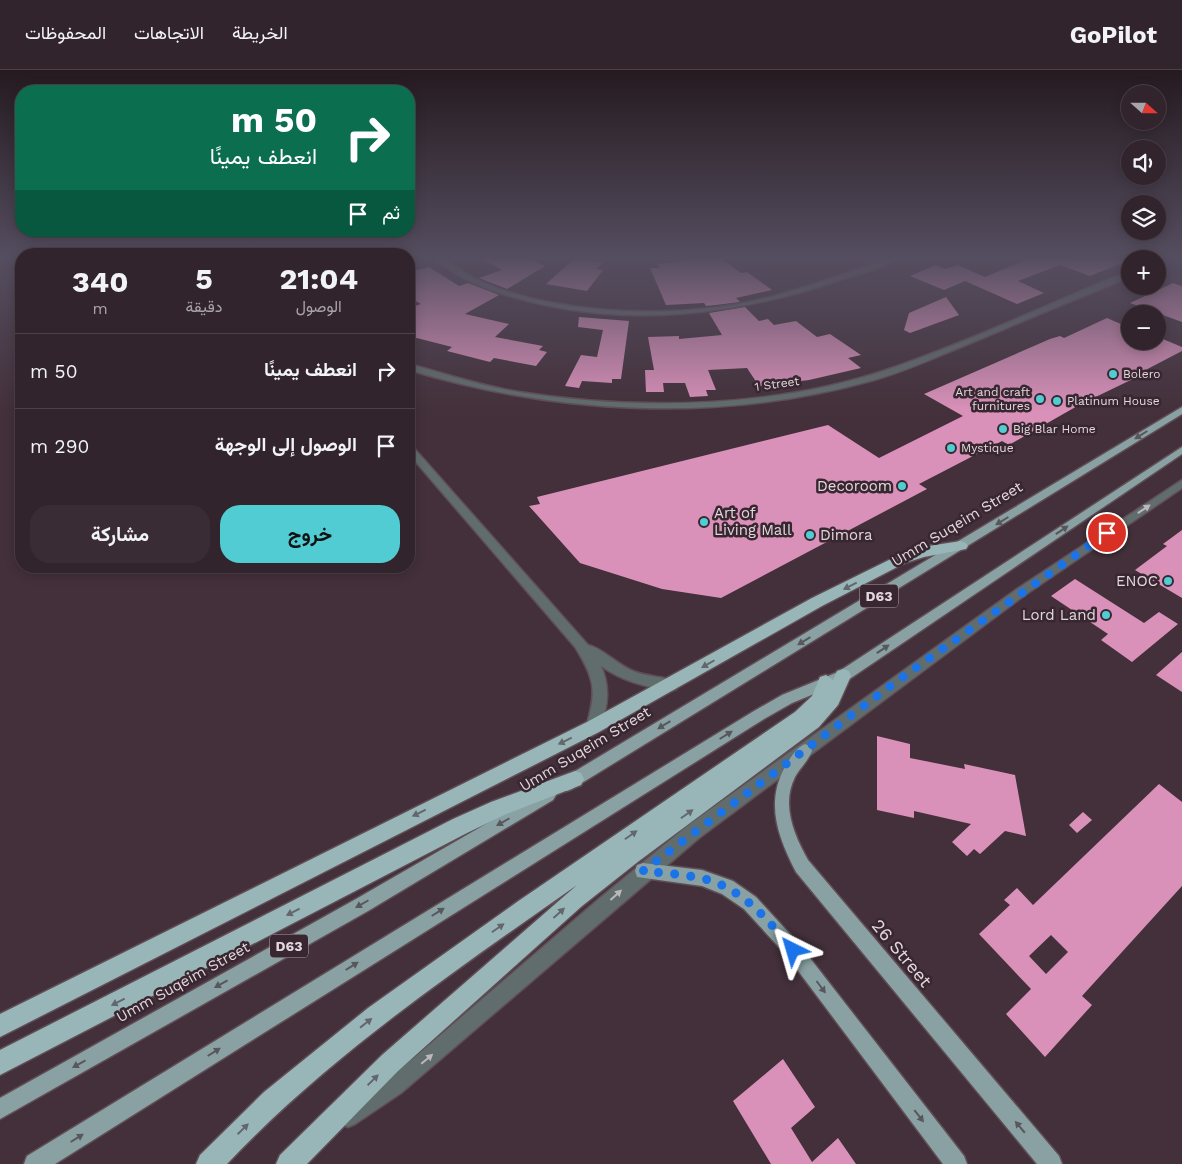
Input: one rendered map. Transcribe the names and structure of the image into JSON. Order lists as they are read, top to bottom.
{
  "streets": {
    "main road": ["Umm Suqeim Street", "D63", "26 Street"],
    "street": ["1 Street"]
  },
  "places": [
    "Bolero",
    "Art and craft furnitures",
    "Platinum House",
    "Big Blar Home",
    "Mystique",
    "Decoroom",
    "Art of Living Mall",
    "Dimora",
    "ENOC",
    "Lord Land"
  ],
  "north": "right",
  "page": {
    "header": "GoPilot",
    "nav": ["الخريطة", "الاتجاهات", "المحفوظات"],
    "map_buttons": ["+", "−"],
    "turn": ["50 m", "انعطف يمينًا"],
    "then": "ثم",
    "eta": [
      "21:04",
      "الوصول",
      "5",
      "دقيقة",
      "340",
      "m"
    ],
    "list": [
      {
        "name": "انعطف يمينًا",
        "value": "50 m"
      },
      {
        "name": "الوصول إلى الوجهة",
        "value": "290 m"
      }
    ],
    "buttons": ["خروج", "مشاركة"]
  }
}
